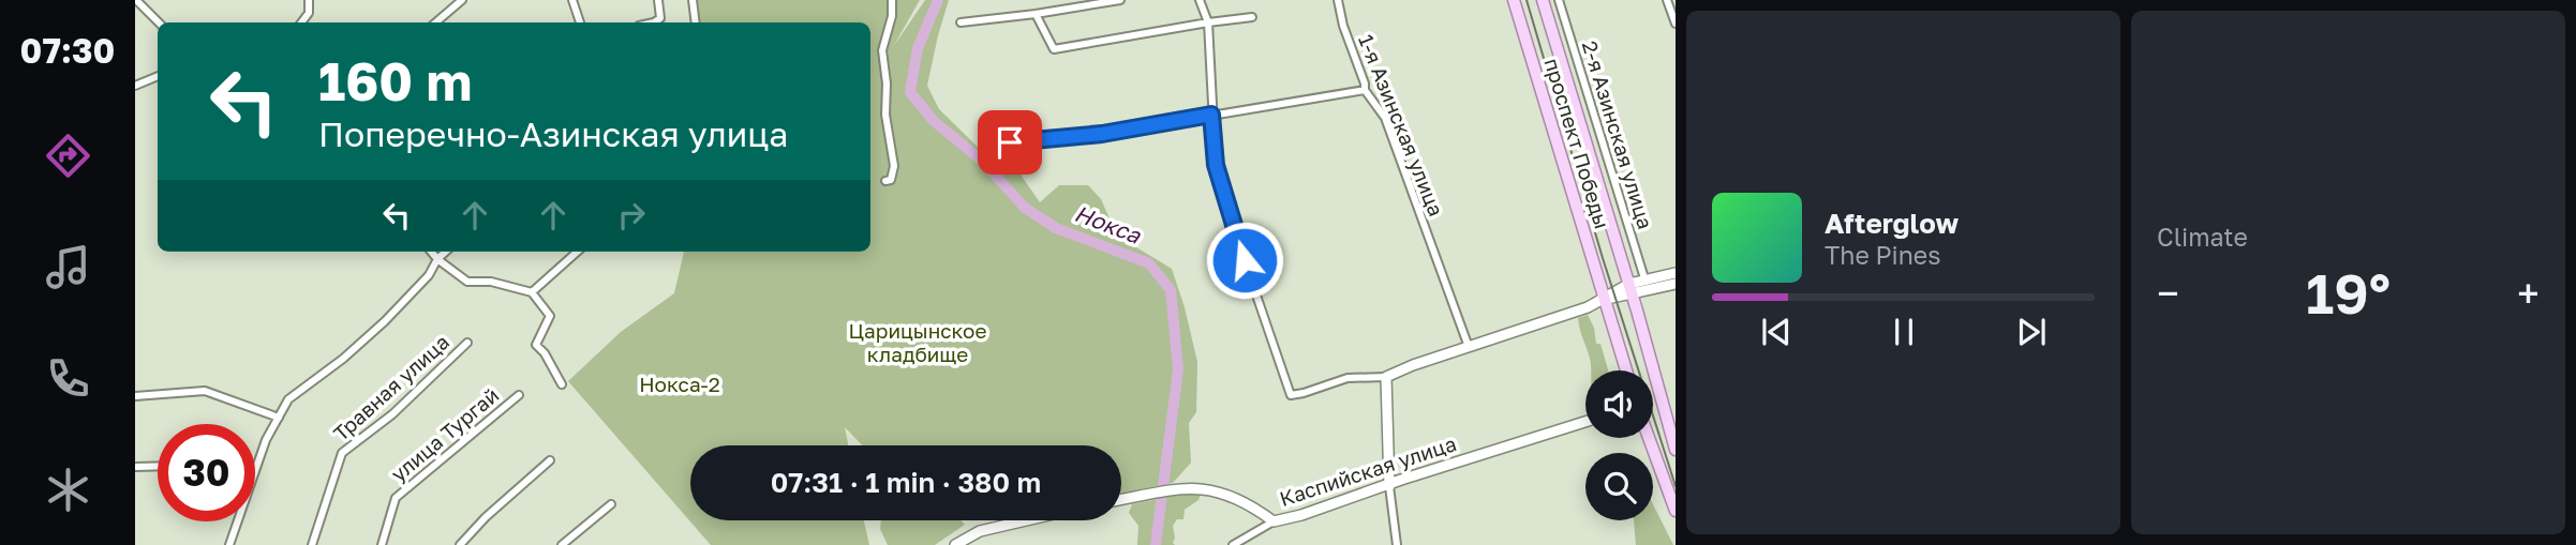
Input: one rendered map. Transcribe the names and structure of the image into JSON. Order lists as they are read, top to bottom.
{
  "streets": {
    "main road": ["проспект Победы"],
    "street": [
      "1-я Азинская улица",
      "2-я Азинская улица",
      "Травная улица",
      "улица Тургай",
      "Каспийская улица"
    ]
  },
  "water": ["Нокса"],
  "parks": ["Царицынское кладбище", "Нокса-2"],
  "page": {
    "tabs": "07:30",
    "tile": "Climate",
    "turn": ["160 m", "Поперечно-Азинская улица"],
    "song": ["Afterglow", "The Pines"],
    "heat": ["−", "19°", "+"],
    "limit": "30",
    "trip": "07:31 · 1 min · 380 m"
  }
}
